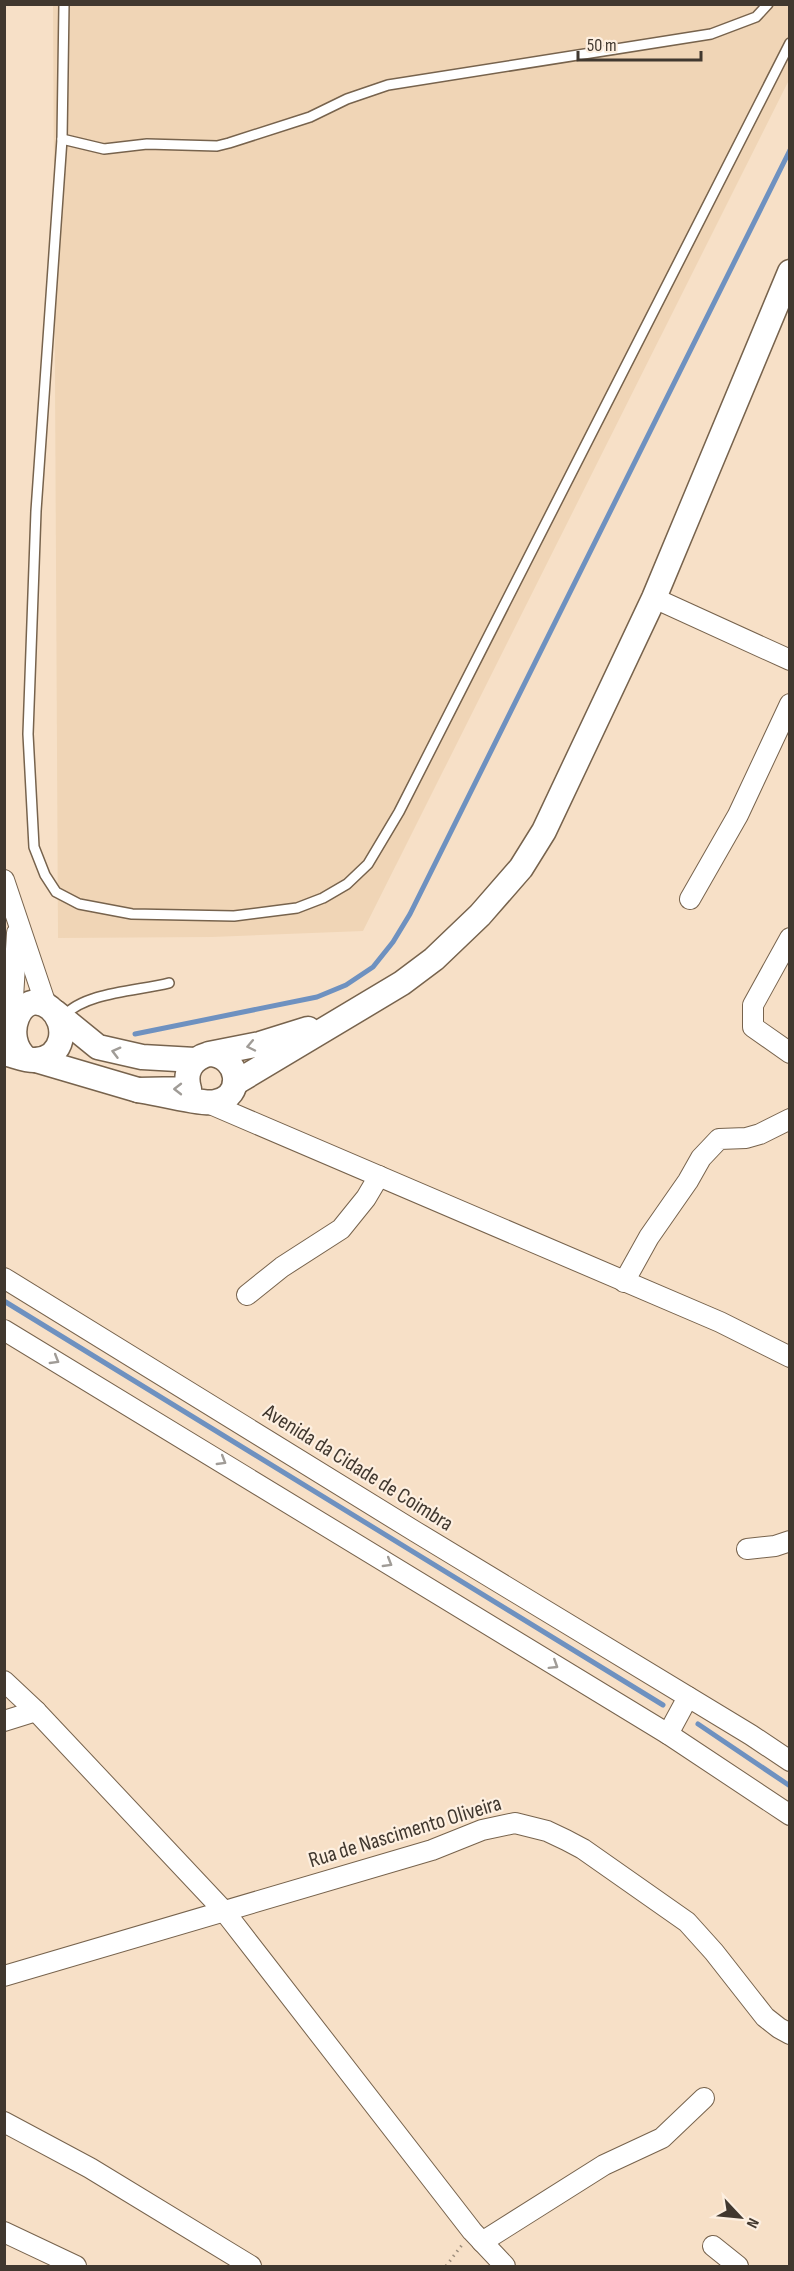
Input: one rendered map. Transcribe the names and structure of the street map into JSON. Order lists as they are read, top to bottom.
{
  "streets": {
    "street": ["Avenida da Cidade de Coimbra", "Rua de Nascimento Oliveira"]
  },
  "scale_bar": "50 m",
  "north": "bottom right"
}
